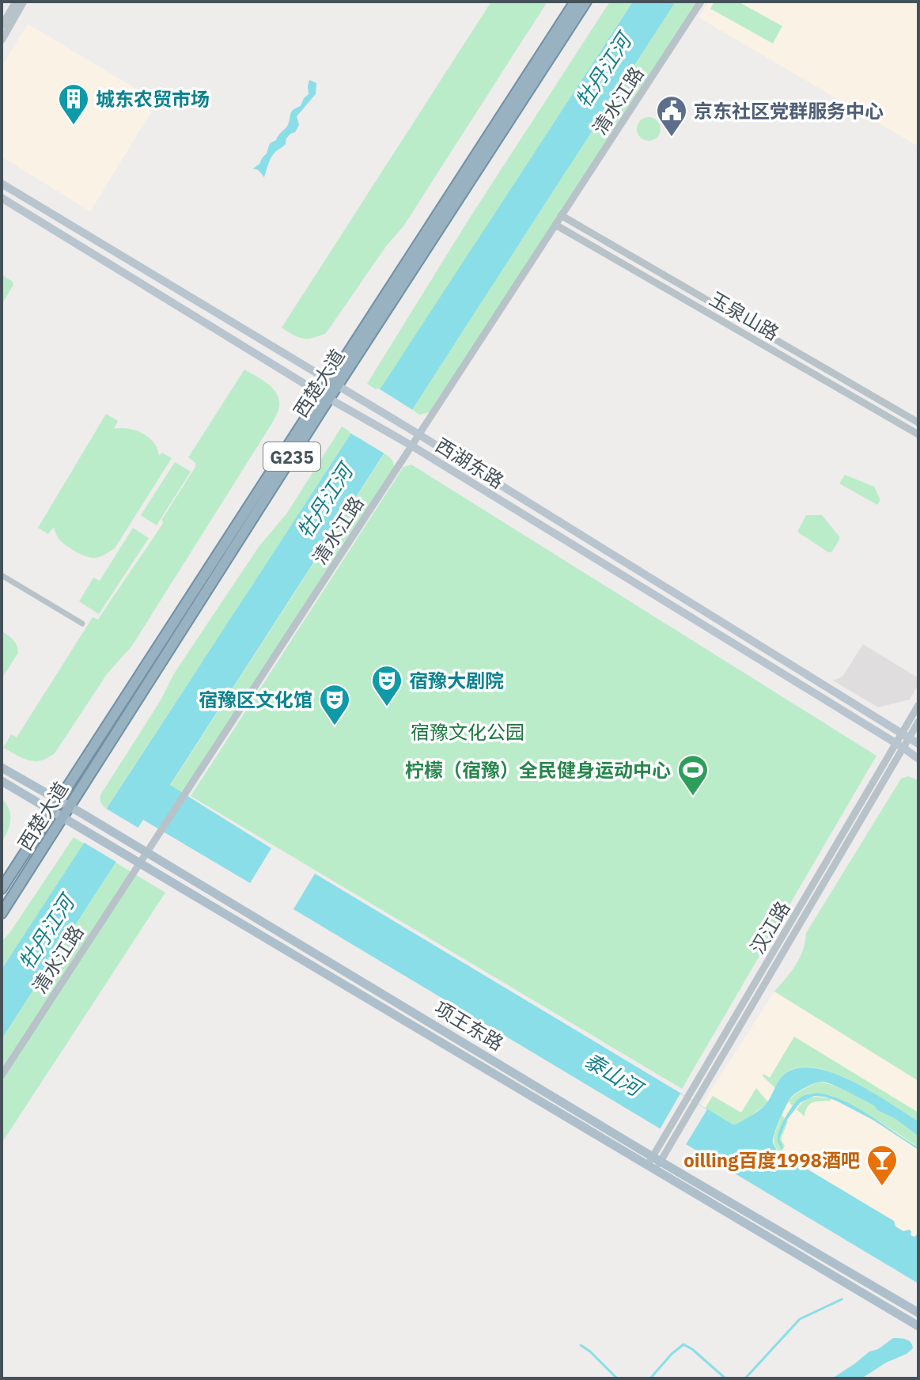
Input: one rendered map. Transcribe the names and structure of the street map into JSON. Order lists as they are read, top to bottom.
{
  "streets": {
    "highway": ["西楚大道", "G235"],
    "main road": ["西湖东路", "项王东路"],
    "street": ["清水江路", "玉泉山路", "汉江路"]
  },
  "crossings": [
    ["清水江路", "玉泉山路"],
    ["清水江路", "西湖东路"],
    ["清水江路", "项王东路"],
    ["西楚大道", "西湖东路"],
    ["西楚大道", "项王东路"],
    ["西湖东路", "汉江路"],
    ["汉江路", "项王东路"]
  ],
  "water": ["牡丹江河", "泰山河"],
  "parks": ["宿豫文化公园"],
  "places": {
    "building": ["城东农贸市场"],
    "public building": ["京东社区党群服务中心"],
    "theatre": ["宿豫大剧院", "宿豫区文化馆"],
    "sports": ["柠檬（宿豫）全民健身运动中心"],
    "bar": ["oilling百度1998酒吧"]
  }
}
